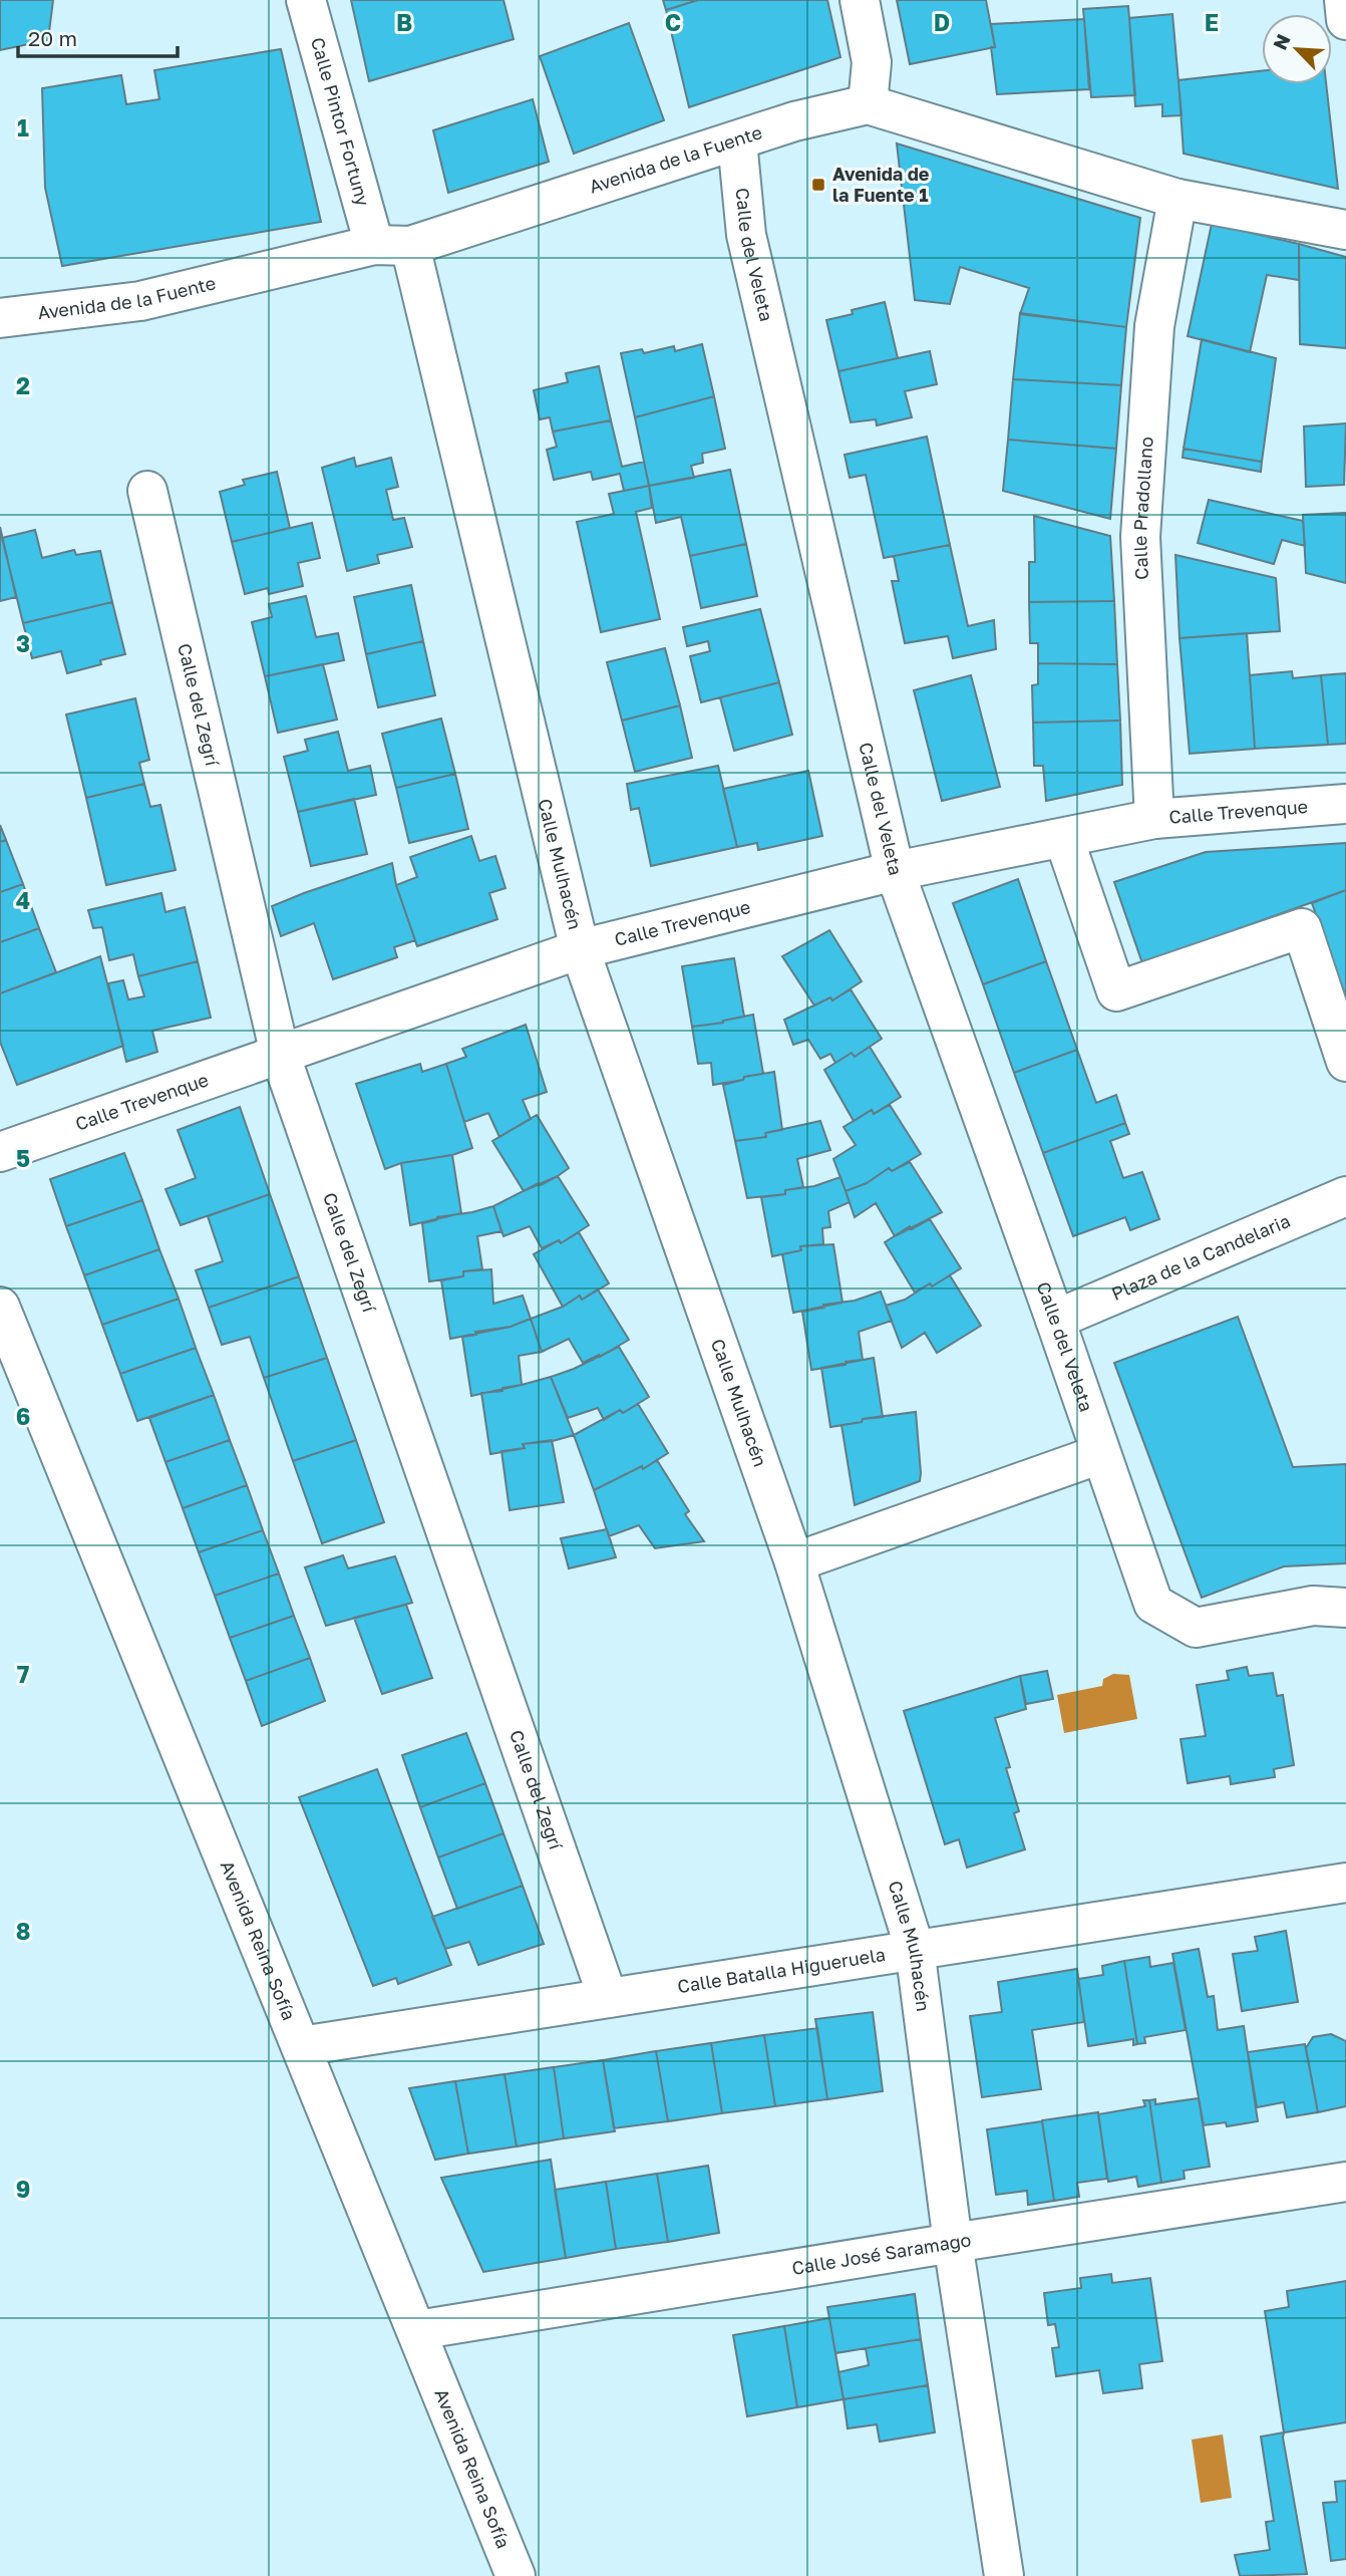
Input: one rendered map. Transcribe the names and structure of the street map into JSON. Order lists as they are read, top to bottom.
{
  "streets": {
    "street": [
      "Calle Pintor Fortuny",
      "Avenida de la Fuente",
      "Calle del Veleta",
      "Calle Pradollano",
      "Calle del Zegrí",
      "Calle Trevenque",
      "Calle Mulhacén",
      "Plaza de la Candelaria",
      "Avenida Reina Sofía",
      "Calle Batalla Higueruela",
      "Calle José Saramago"
    ]
  },
  "crossings": [
    ["Calle Pintor Fortuny", "Avenida de la Fuente"],
    ["Calle Pintor Fortuny", "Calle Mulhacén"],
    ["Avenida de la Fuente", "Calle del Veleta"],
    ["Avenida de la Fuente", "Calle Mulhacén"],
    ["Calle del Veleta", "Calle Trevenque"],
    ["Calle del Veleta", "Plaza de la Candelaria"],
    ["Calle Pradollano", "Calle Trevenque"],
    ["Calle del Zegrí", "Calle Trevenque"],
    ["Calle del Zegrí", "Calle Batalla Higueruela"],
    ["Calle Trevenque", "Calle Mulhacén"],
    ["Calle Mulhacén", "Calle Batalla Higueruela"],
    ["Calle Mulhacén", "Calle José Saramago"],
    ["Avenida Reina Sofía", "Calle Batalla Higueruela"],
    ["Avenida Reina Sofía", "Calle José Saramago"]
  ],
  "places": {
    "transit": ["Avenida de la Fuente 1"]
  },
  "scale_bar": "20 m",
  "north": "top left",
  "grid": {
    "columns": [
      "B",
      "C",
      "D",
      "E"
    ],
    "rows": [
      "1",
      "2",
      "3",
      "4",
      "5",
      "6",
      "7",
      "8",
      "9"
    ]
  }
}
